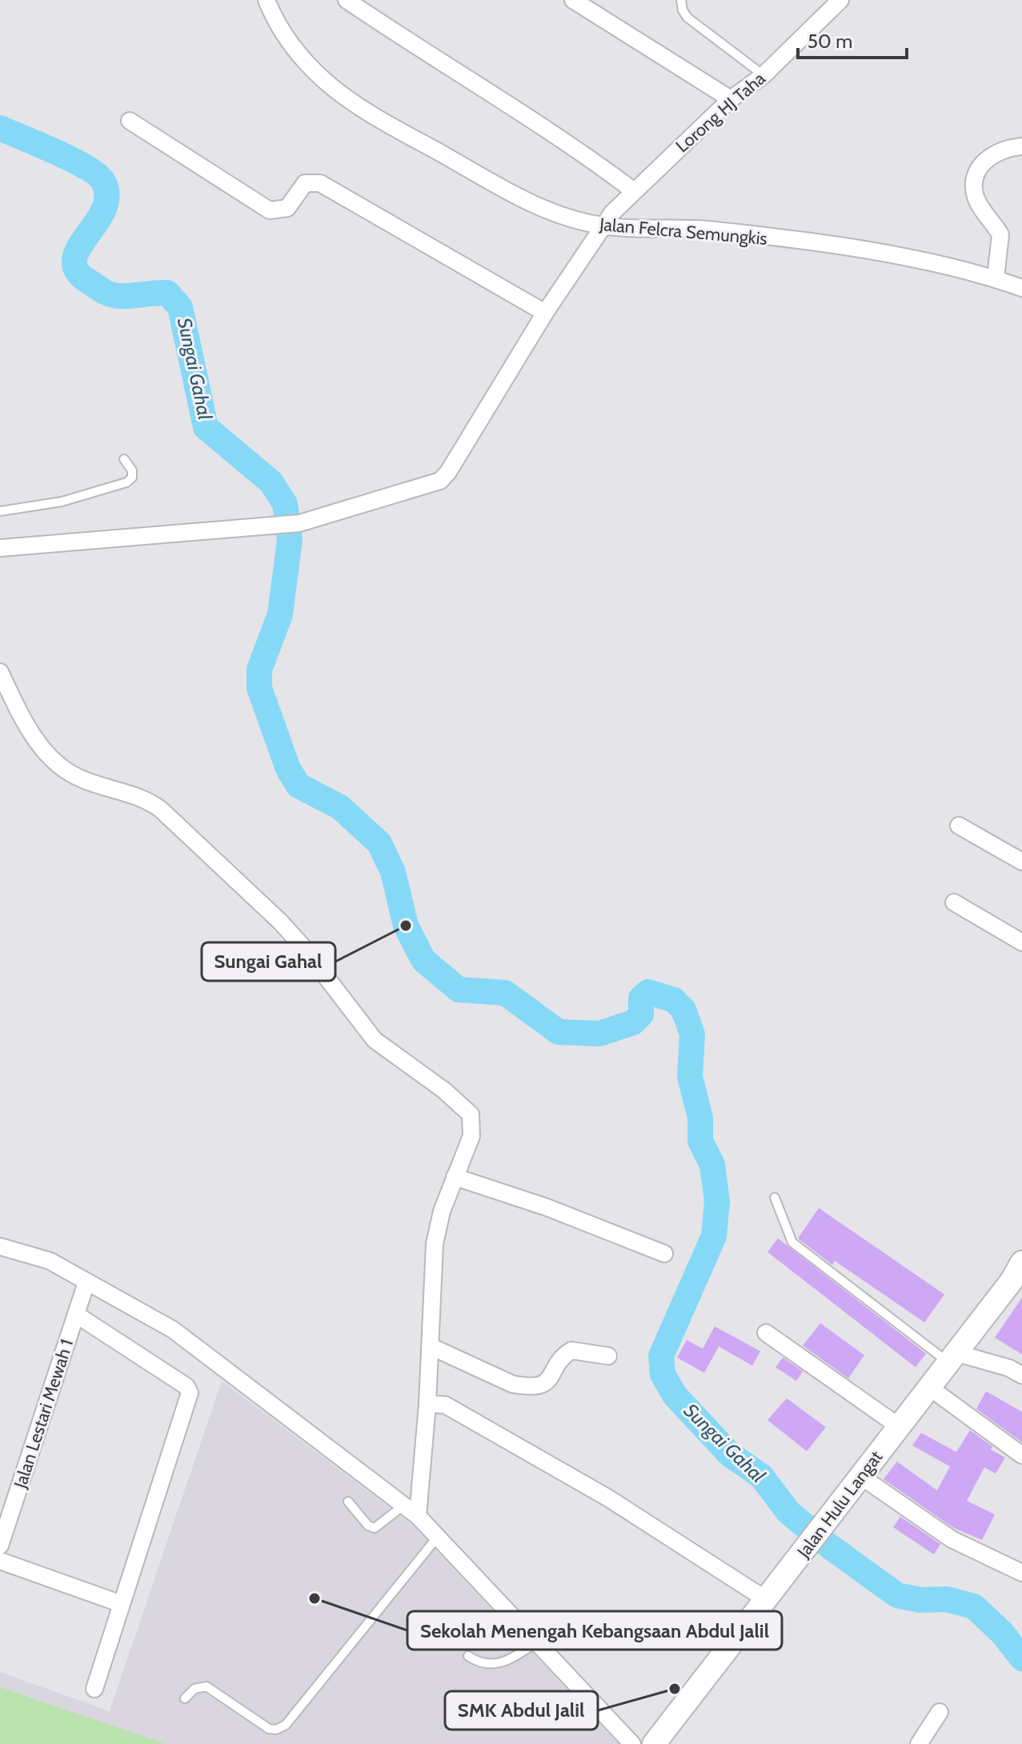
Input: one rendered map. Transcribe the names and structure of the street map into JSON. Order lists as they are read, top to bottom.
{
  "streets": {
    "street": [
      "Lorong HJ Taha",
      "Jalan Felcra Semungkis",
      "Jalan Lestari Mewah 1",
      "Jalan Hulu Langat"
    ]
  },
  "crossings": [
    ["Lorong HJ Taha", "Jalan Felcra Semungkis"]
  ],
  "water": ["Sungai Gahal"],
  "places": ["Sungai Gahal", "Sekolah Menengah Kebangsaan Abdul Jalil", "SMK Abdul Jalil"],
  "scale_bar": "50 m"
}
